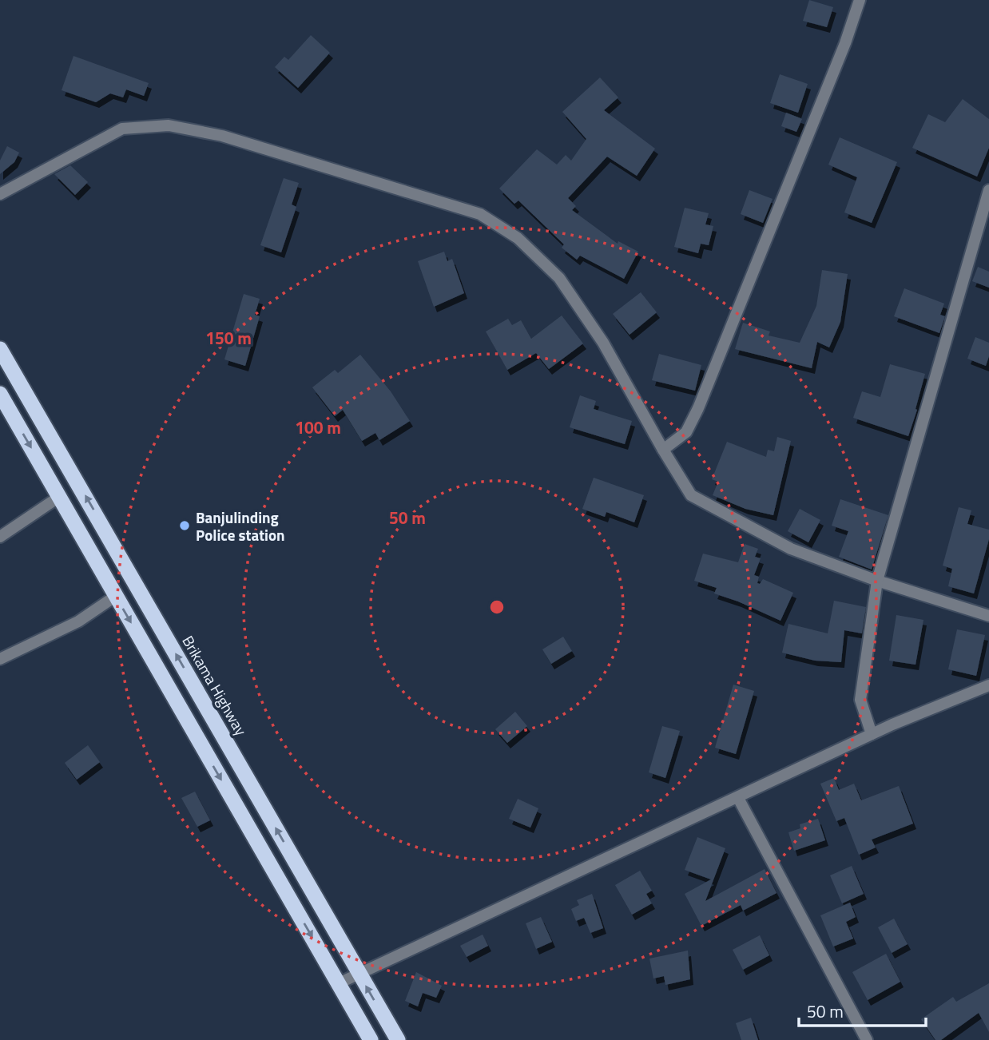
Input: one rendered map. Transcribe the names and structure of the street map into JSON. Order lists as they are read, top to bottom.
{
  "streets": {
    "highway": ["Brikama Highway"]
  },
  "places": ["Banjulinding Police station"],
  "scale_bar": "50 m",
  "rings": ["150 m", "100 m", "50 m"]
}
